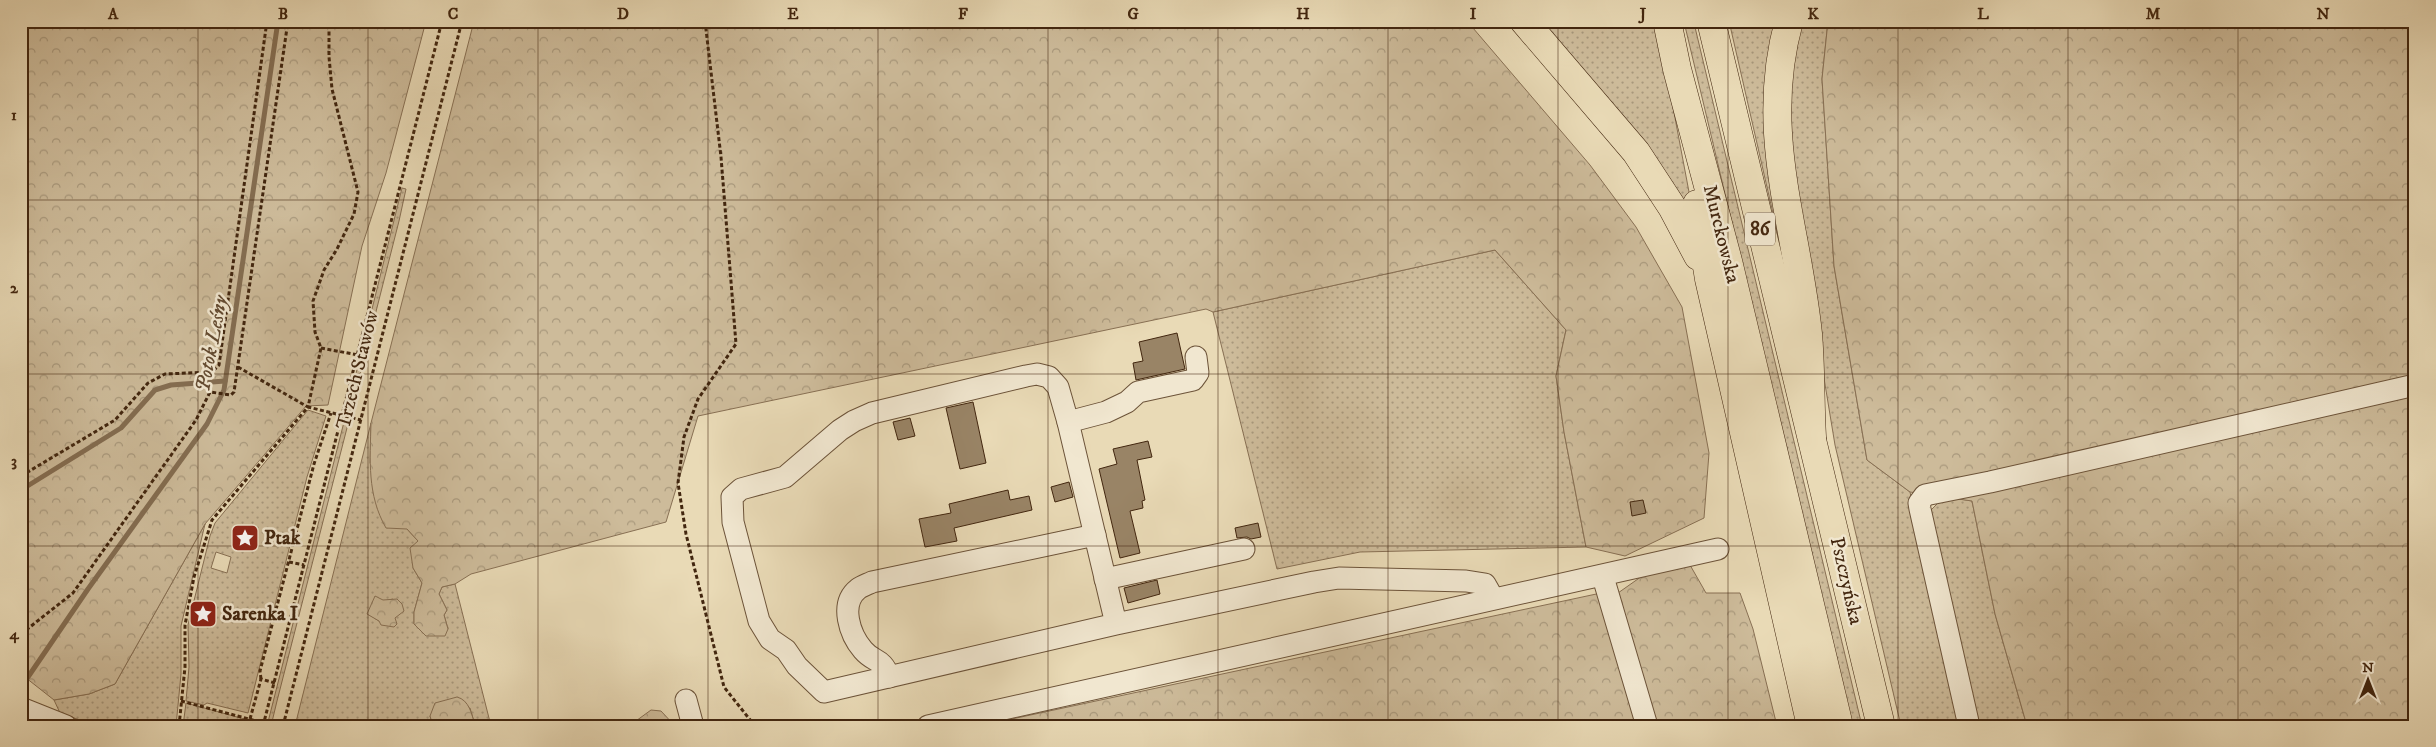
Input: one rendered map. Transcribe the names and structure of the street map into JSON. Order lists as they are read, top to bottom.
{
  "streets": {
    "main road": ["86", "Murckowska", "Pszczyńska"],
    "path": ["Trzech Stawów"]
  },
  "crossings": [
    ["Murckowska", "Pszczyńska"]
  ],
  "water": ["Potok Leśny"],
  "places": {
    "place": ["Ptak", "Sarenka I"]
  },
  "north": "top",
  "grid": {
    "columns": [
      "A",
      "B",
      "C",
      "D",
      "E",
      "F",
      "G",
      "H",
      "I",
      "J",
      "K",
      "L",
      "M",
      "N"
    ],
    "rows": [
      "1",
      "2",
      "3",
      "4"
    ]
  }
}
